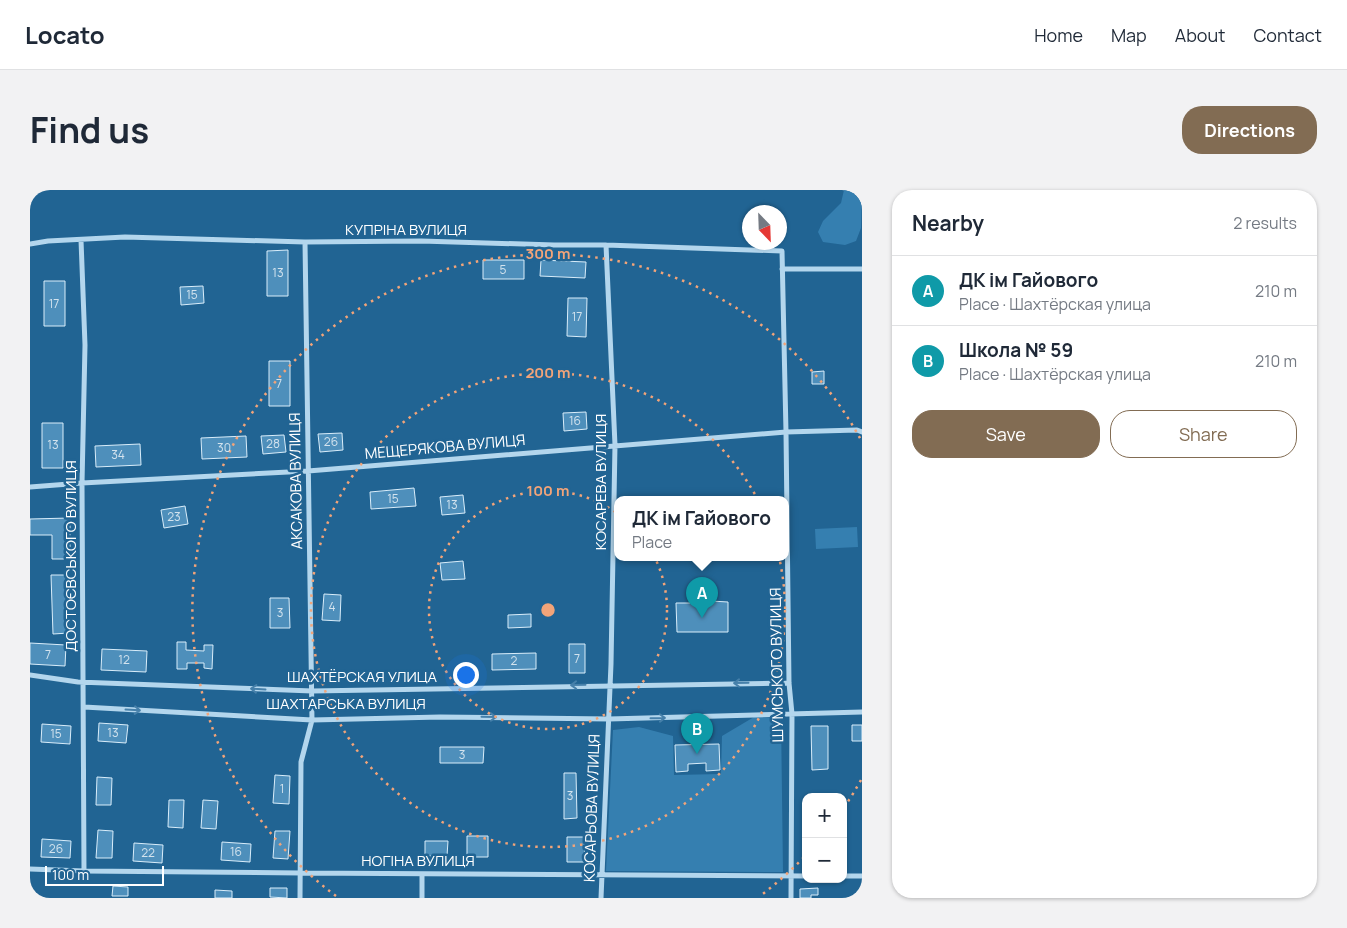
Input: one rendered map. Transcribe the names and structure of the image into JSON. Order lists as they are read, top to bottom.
{
  "streets": {
    "street": [
      "КУПРІНА ВУЛИЦЯ",
      "МЕЩЕРЯКОВА ВУЛИЦЯ",
      "АКСАКОВА ВУЛИЦЯ",
      "КОСАРЕВА ВУЛИЦЯ",
      "ДОСТОЄВСЬКОГО ВУЛИЦЯ",
      "ШУМСЬКОГО ВУЛИЦЯ",
      "ШАХТЁРСКАЯ УЛИЦА",
      "ШАХТАРСЬКА ВУЛИЦЯ",
      "КОСАРЬОВА ВУЛИЦЯ",
      "НОГІНА ВУЛИЦЯ"
    ]
  },
  "crossings": [
    ["КУПРІНА ВУЛИЦЯ", "АКСАКОВА ВУЛИЦЯ"],
    ["КУПРІНА ВУЛИЦЯ", "КОСАРЕВА ВУЛИЦЯ"],
    ["КУПРІНА ВУЛИЦЯ", "ДОСТОЄВСЬКОГО ВУЛИЦЯ"],
    ["КУПРІНА ВУЛИЦЯ", "ШУМСЬКОГО ВУЛИЦЯ"],
    ["МЕЩЕРЯКОВА ВУЛИЦЯ", "АКСАКОВА ВУЛИЦЯ"],
    ["МЕЩЕРЯКОВА ВУЛИЦЯ", "КОСАРЕВА ВУЛИЦЯ"],
    ["МЕЩЕРЯКОВА ВУЛИЦЯ", "ДОСТОЄВСЬКОГО ВУЛИЦЯ"],
    ["МЕЩЕРЯКОВА ВУЛИЦЯ", "ШУМСЬКОГО ВУЛИЦЯ"],
    ["АКСАКОВА ВУЛИЦЯ", "ШАХТЁРСКАЯ УЛИЦА"],
    ["АКСАКОВА ВУЛИЦЯ", "ШАХТАРСЬКА ВУЛИЦЯ"],
    ["АКСАКОВА ВУЛИЦЯ", "НОГІНА ВУЛИЦЯ"],
    ["КОСАРЕВА ВУЛИЦЯ", "ШАХТЁРСКАЯ УЛИЦА"],
    ["КОСАРЕВА ВУЛИЦЯ", "ШАХТАРСЬКА ВУЛИЦЯ"],
    ["КОСАРЕВА ВУЛИЦЯ", "КОСАРЬОВА ВУЛИЦЯ"],
    ["ДОСТОЄВСЬКОГО ВУЛИЦЯ", "ШАХТЁРСКАЯ УЛИЦА"],
    ["ДОСТОЄВСЬКОГО ВУЛИЦЯ", "ШАХТАРСЬКА ВУЛИЦЯ"],
    ["ДОСТОЄВСЬКОГО ВУЛИЦЯ", "НОГІНА ВУЛИЦЯ"],
    ["ШУМСЬКОГО ВУЛИЦЯ", "ШАХТЁРСКАЯ УЛИЦА"],
    ["ШУМСЬКОГО ВУЛИЦЯ", "ШАХТАРСЬКА ВУЛИЦЯ"],
    ["ШУМСЬКОГО ВУЛИЦЯ", "НОГІНА ВУЛИЦЯ"],
    ["ШАХТАРСЬКА ВУЛИЦЯ", "КОСАРЬОВА ВУЛИЦЯ"],
    ["КОСАРЬОВА ВУЛИЦЯ", "НОГІНА ВУЛИЦЯ"]
  ],
  "one_way": ["ШАХТЁРСКАЯ УЛИЦА", "ШАХТАРСЬКА ВУЛИЦЯ"],
  "house_numbers": [
    "5",
    "13",
    "15",
    "17",
    "17",
    "7",
    "16",
    "26",
    "28",
    "13",
    "30",
    "34",
    "15",
    "13",
    "23",
    "4",
    "3",
    "7",
    "7",
    "12",
    "2",
    "13",
    "15",
    "3",
    "1",
    "3",
    "26",
    "16",
    "22"
  ],
  "scale_bar": "100 m",
  "north": "bottom right",
  "page": {
    "header": "Locato",
    "nav": [
      "Home",
      "Map",
      "About",
      "Contact"
    ],
    "title": "Find us",
    "buttons": [
      "Directions",
      ["Save", "Share"]
    ],
    "heading": ["Nearby", "2 results"],
    "list": [
      {
        "mark": "A",
        "name": "ДК ім Гайового",
        "note": "Place · Шахтёрская улица",
        "value": "210 m"
      },
      {
        "mark": "B",
        "name": "Школа № 59",
        "note": "Place · Шахтёрская улица",
        "value": "210 m"
      }
    ],
    "popup": ["ДК ім Гайового", "Place"],
    "pins": ["A", "B"],
    "map_buttons": ["+", "−"],
    "scale": "100 m"
  },
  "rings": ["300 m", "200 m", "100 m"]
}
